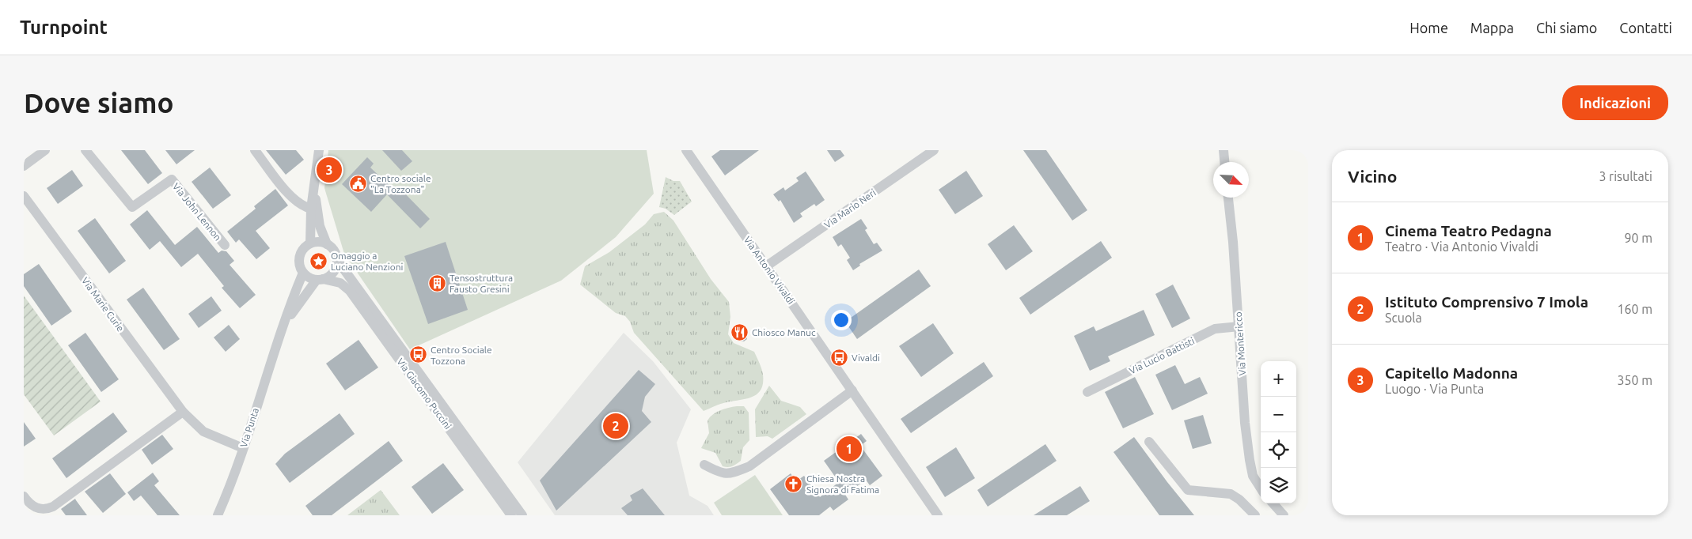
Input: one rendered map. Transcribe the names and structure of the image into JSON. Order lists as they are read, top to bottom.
{
  "streets": {
    "street": [
      "Via Mario Neri",
      "Via John Lennon",
      "Via Antonio Vivaldi",
      "Via Marie Curie",
      "Via Montericco",
      "Via Lucio Battisti",
      "Via Giacomo Puccini",
      "Via Punta"
    ]
  },
  "crossings": [
    ["Via Mario Neri", "Via Antonio Vivaldi"],
    ["Via Marie Curie", "Via Punta"],
    ["Via Montericco", "Via Lucio Battisti"],
    ["Via Giacomo Puccini", "Via Punta"]
  ],
  "places": {
    "public building": ["Centro sociale \"La Tozzona\""],
    "place": ["Omaggio a Luciano Nenzioni"],
    "building": ["Tensostruttura Fausto Gresini"],
    "restaurant": ["Chiosco Manuc"],
    "bus stop": ["Centro Sociale Tozzona", "Vivaldi"],
    "church": ["Chiesa Nostra Signora di Fatima"]
  },
  "north": "bottom right",
  "page": {
    "header": "Turnpoint",
    "nav": [
      "Home",
      "Mappa",
      "Chi siamo",
      "Contatti"
    ],
    "buttons": "Indicazioni",
    "title": "Dove siamo",
    "heading": ["Vicino", "3 risultati"],
    "pins": ["3", "2", "1"],
    "list": [
      {
        "mark": "1",
        "name": "Cinema Teatro Pedagna",
        "note": "Teatro · Via Antonio Vivaldi",
        "value": "90 m"
      },
      {
        "mark": "2",
        "name": "Istituto Comprensivo 7 Imola",
        "note": "Scuola",
        "value": "160 m"
      },
      {
        "mark": "3",
        "name": "Capitello Madonna",
        "note": "Luogo · Via Punta",
        "value": "350 m"
      }
    ],
    "map_buttons": ["+", "−"]
  }
}
